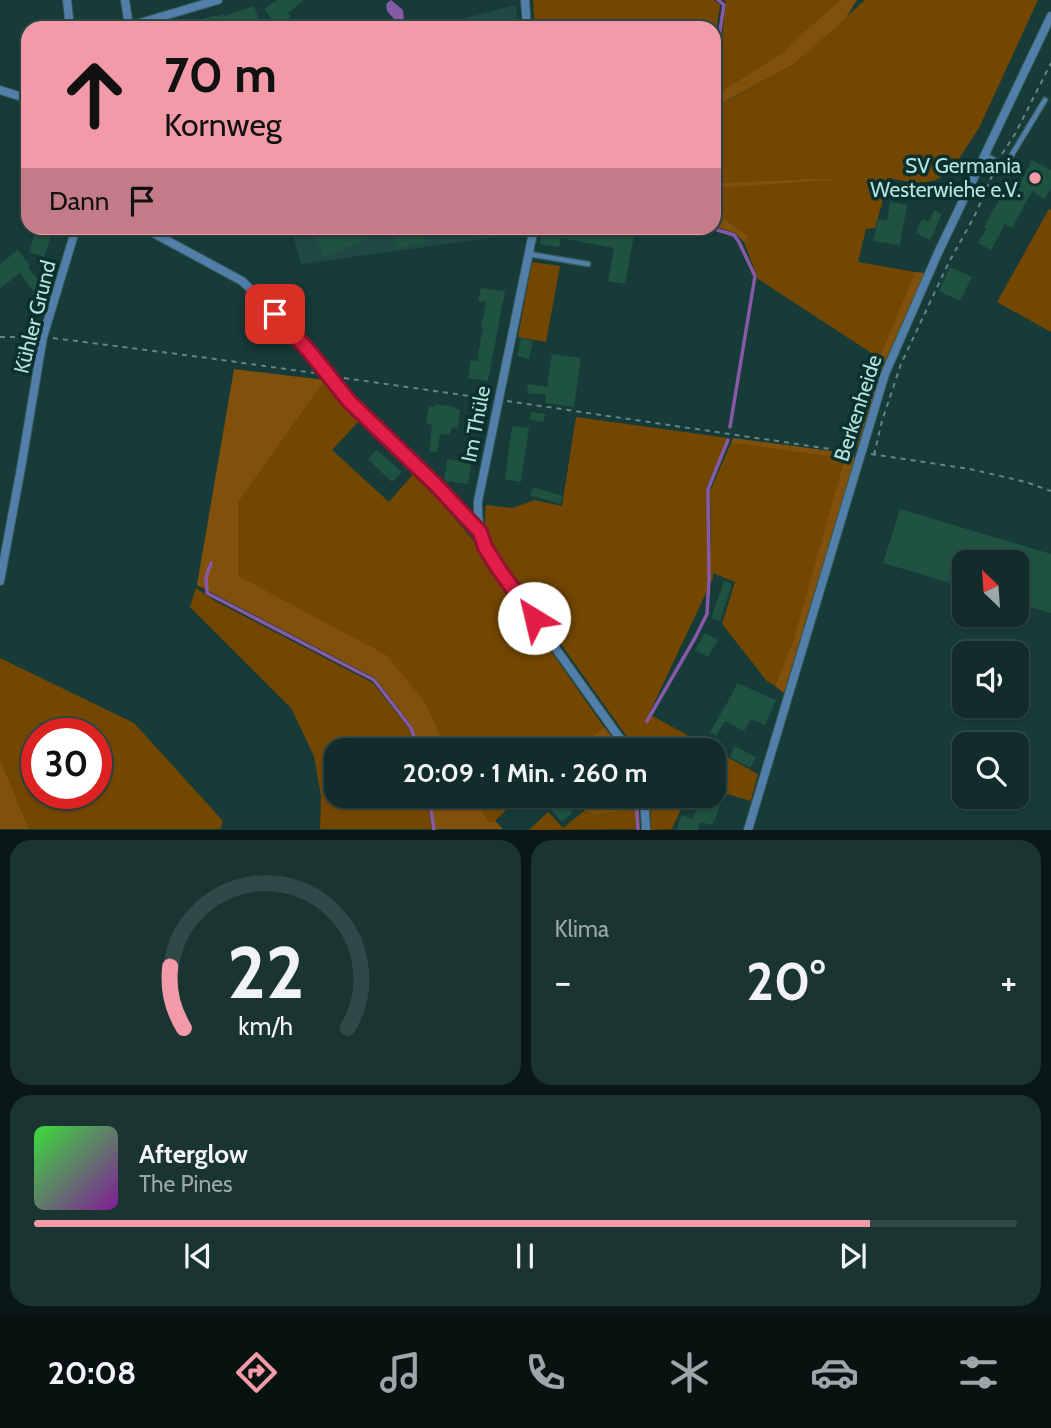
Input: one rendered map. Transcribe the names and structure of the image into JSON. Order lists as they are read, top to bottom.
{
  "streets": {
    "street": ["Kühler Grund", "Berkenheide", "Im Thüle"]
  },
  "places": ["SV Germania Westerwiehe e.V."],
  "north": "top left",
  "page": {
    "turn": ["70 m", "Kornweg"],
    "then": "Dann",
    "limit": "30",
    "trip": "20:09 · 1 Min. · 260 m",
    "tile": "Klima",
    "heat": ["−", "20°", "+"],
    "song": ["Afterglow", "The Pines"],
    "tabs": "20:08",
    "gauge": ["22", "km/h"]
  }
}
